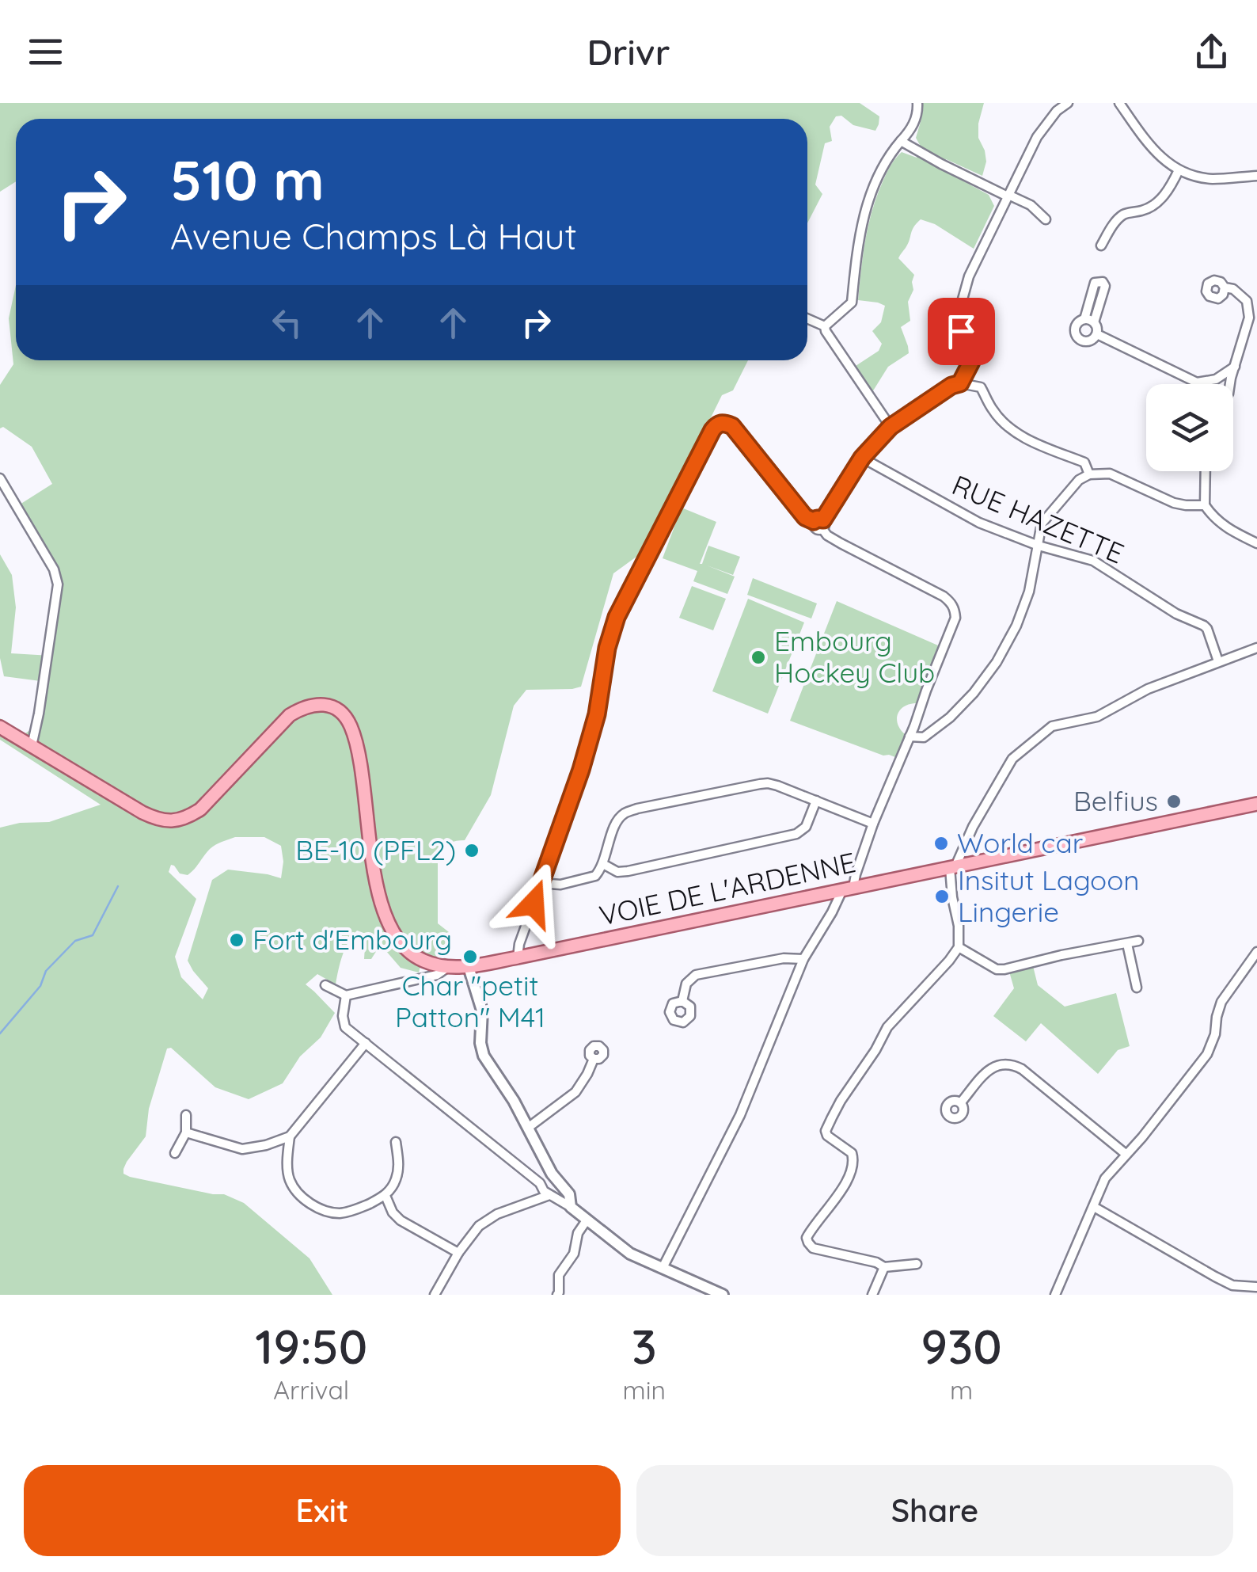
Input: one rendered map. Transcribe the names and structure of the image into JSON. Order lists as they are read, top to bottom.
{
  "streets": {
    "main road": ["VOIE DE L'ARDENNE"],
    "street": ["RUE HAZETTE"]
  },
  "places": [
    "Embourg Hockey Club",
    "Belfius",
    "World car",
    "BE-10 (PFL2)",
    "Insitut Lagoon Lingerie",
    "Fort d'Embourg",
    "Char \"petit Patton\" M41"
  ],
  "page": {
    "header": "Drivr",
    "turn": ["510 m", "Avenue Champs Là Haut"],
    "eta": [
      "19:50",
      "Arrival",
      "3",
      "min",
      "930",
      "m"
    ],
    "buttons": ["Exit", "Share"]
  }
}
